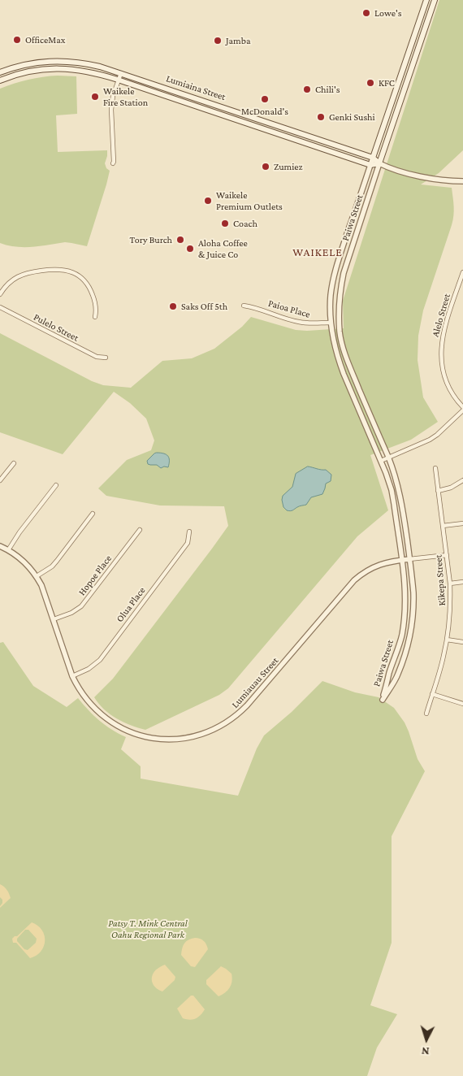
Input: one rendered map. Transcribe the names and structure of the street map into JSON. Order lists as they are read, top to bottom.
{
  "streets": {
    "main road": ["Lumiaina Street", "Paiwa Street"],
    "street": [
      "Paioa Place",
      "Alelo Street",
      "Pulelo Street",
      "Hopoe Place",
      "Kikepa Street",
      "Olua Place",
      "Lumiauau Street"
    ]
  },
  "crossings": [
    ["Lumiaina Street", "Paiwa Street"],
    ["Paiwa Street", "Paioa Place"],
    ["Paiwa Street", "Lumiauau Street"],
    ["Hopoe Place", "Lumiauau Street"],
    ["Kikepa Street", "Lumiauau Street"],
    ["Olua Place", "Lumiauau Street"]
  ],
  "districts": ["WAIKELE"],
  "parks": ["Patsy T. Mink Central Oahu Regional Park"],
  "places": [
    "Lowe's",
    "OfficeMax",
    "Jamba",
    "KFC",
    "Chili's",
    "Waikele Fire Station",
    "McDonald's",
    "Genki Sushi",
    "Zumiez",
    "Waikele Premium Outlets",
    "Coach",
    "Tory Burch",
    "Aloha Coffee & Juice Co",
    "Saks Off 5th"
  ],
  "north": "bottom"
}
